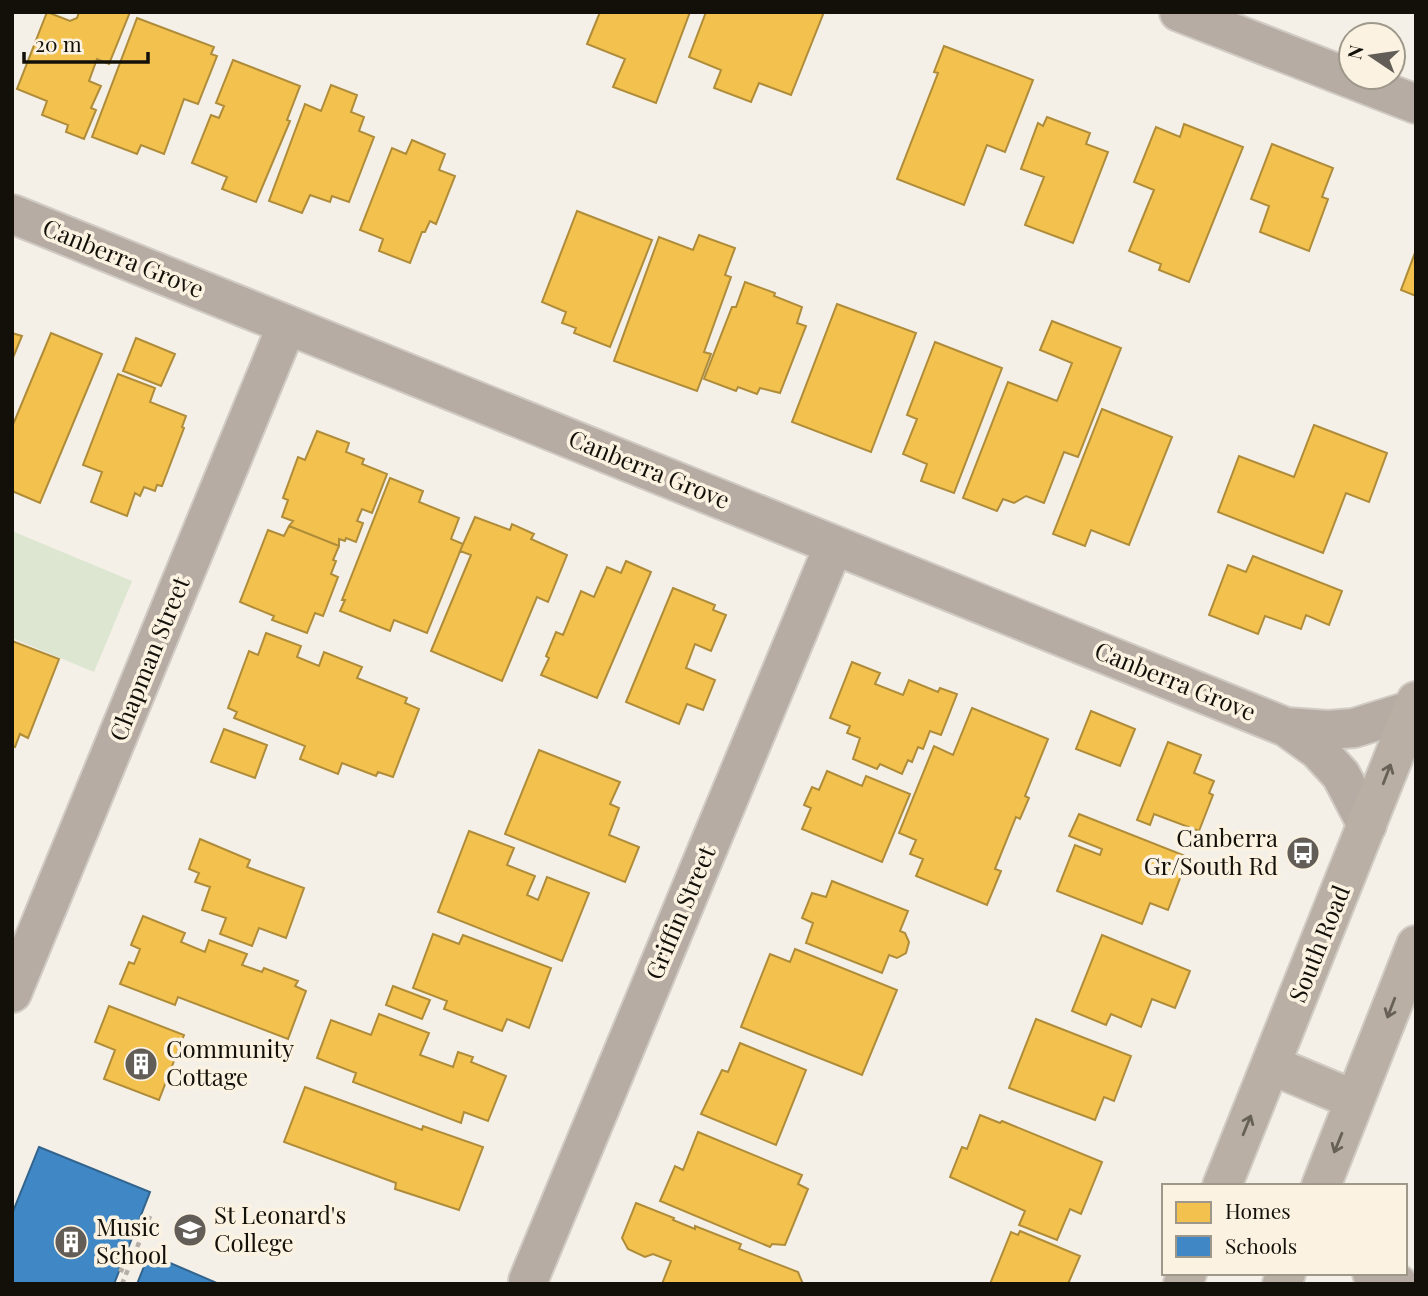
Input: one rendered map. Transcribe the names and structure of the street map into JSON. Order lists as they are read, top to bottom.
{
  "streets": {
    "main road": ["South Road"],
    "street": ["Canberra Grove", "Chapman Street", "Griffin Street"]
  },
  "crossings": [
    ["Canberra Grove", "Chapman Street"],
    ["Canberra Grove", "Griffin Street"],
    ["Canberra Grove", "South Road"]
  ],
  "places": {
    "bus stop": ["Canberra Gr/South Rd"],
    "building": ["Community Cottage", "Music School"],
    "school or university": ["St Leonard's College"]
  },
  "legend": ["Homes", "Schools"],
  "scale_bar": "20 m",
  "north": "left"
}
